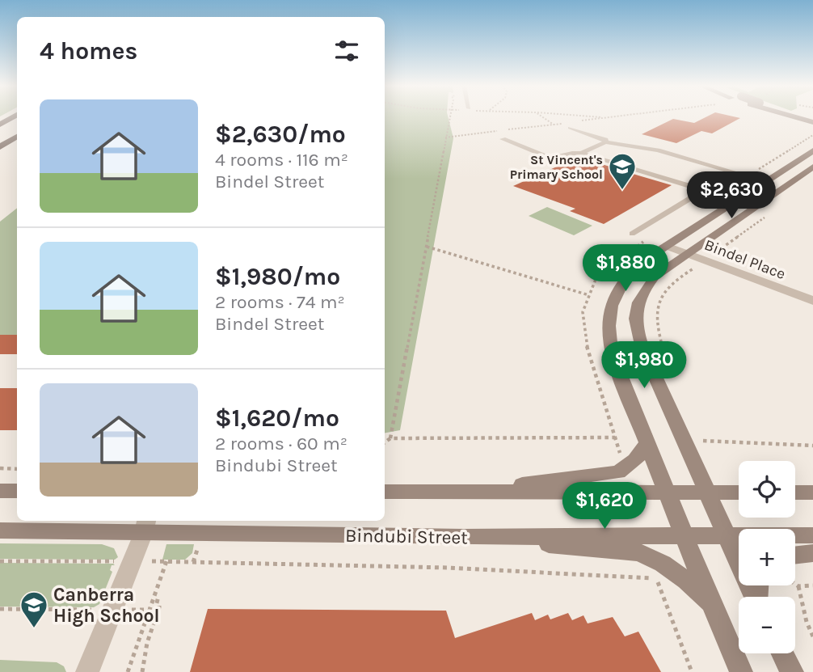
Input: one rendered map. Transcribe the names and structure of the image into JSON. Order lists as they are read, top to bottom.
{
  "streets": {
    "street": ["Bindel Place", "Bindubi Street"]
  },
  "places": {
    "school or university": ["St Vincent's Primary School", "Canberra High School"]
  },
  "page": {
    "heading": "4 homes",
    "list": [
      {
        "name": "$2,630/mo",
        "note": "4 rooms · 116 m² · Bindel Street"
      },
      {
        "name": "$1,980/mo",
        "note": "2 rooms · 74 m² · Bindel Street"
      },
      {
        "name": "$1,620/mo",
        "note": "2 rooms · 60 m² · Bindubi Street"
      }
    ],
    "price": [
      "$2,630",
      "$1,880",
      "$1,980",
      "$1,620"
    ],
    "map_buttons": ["+", "−"]
  }
}
